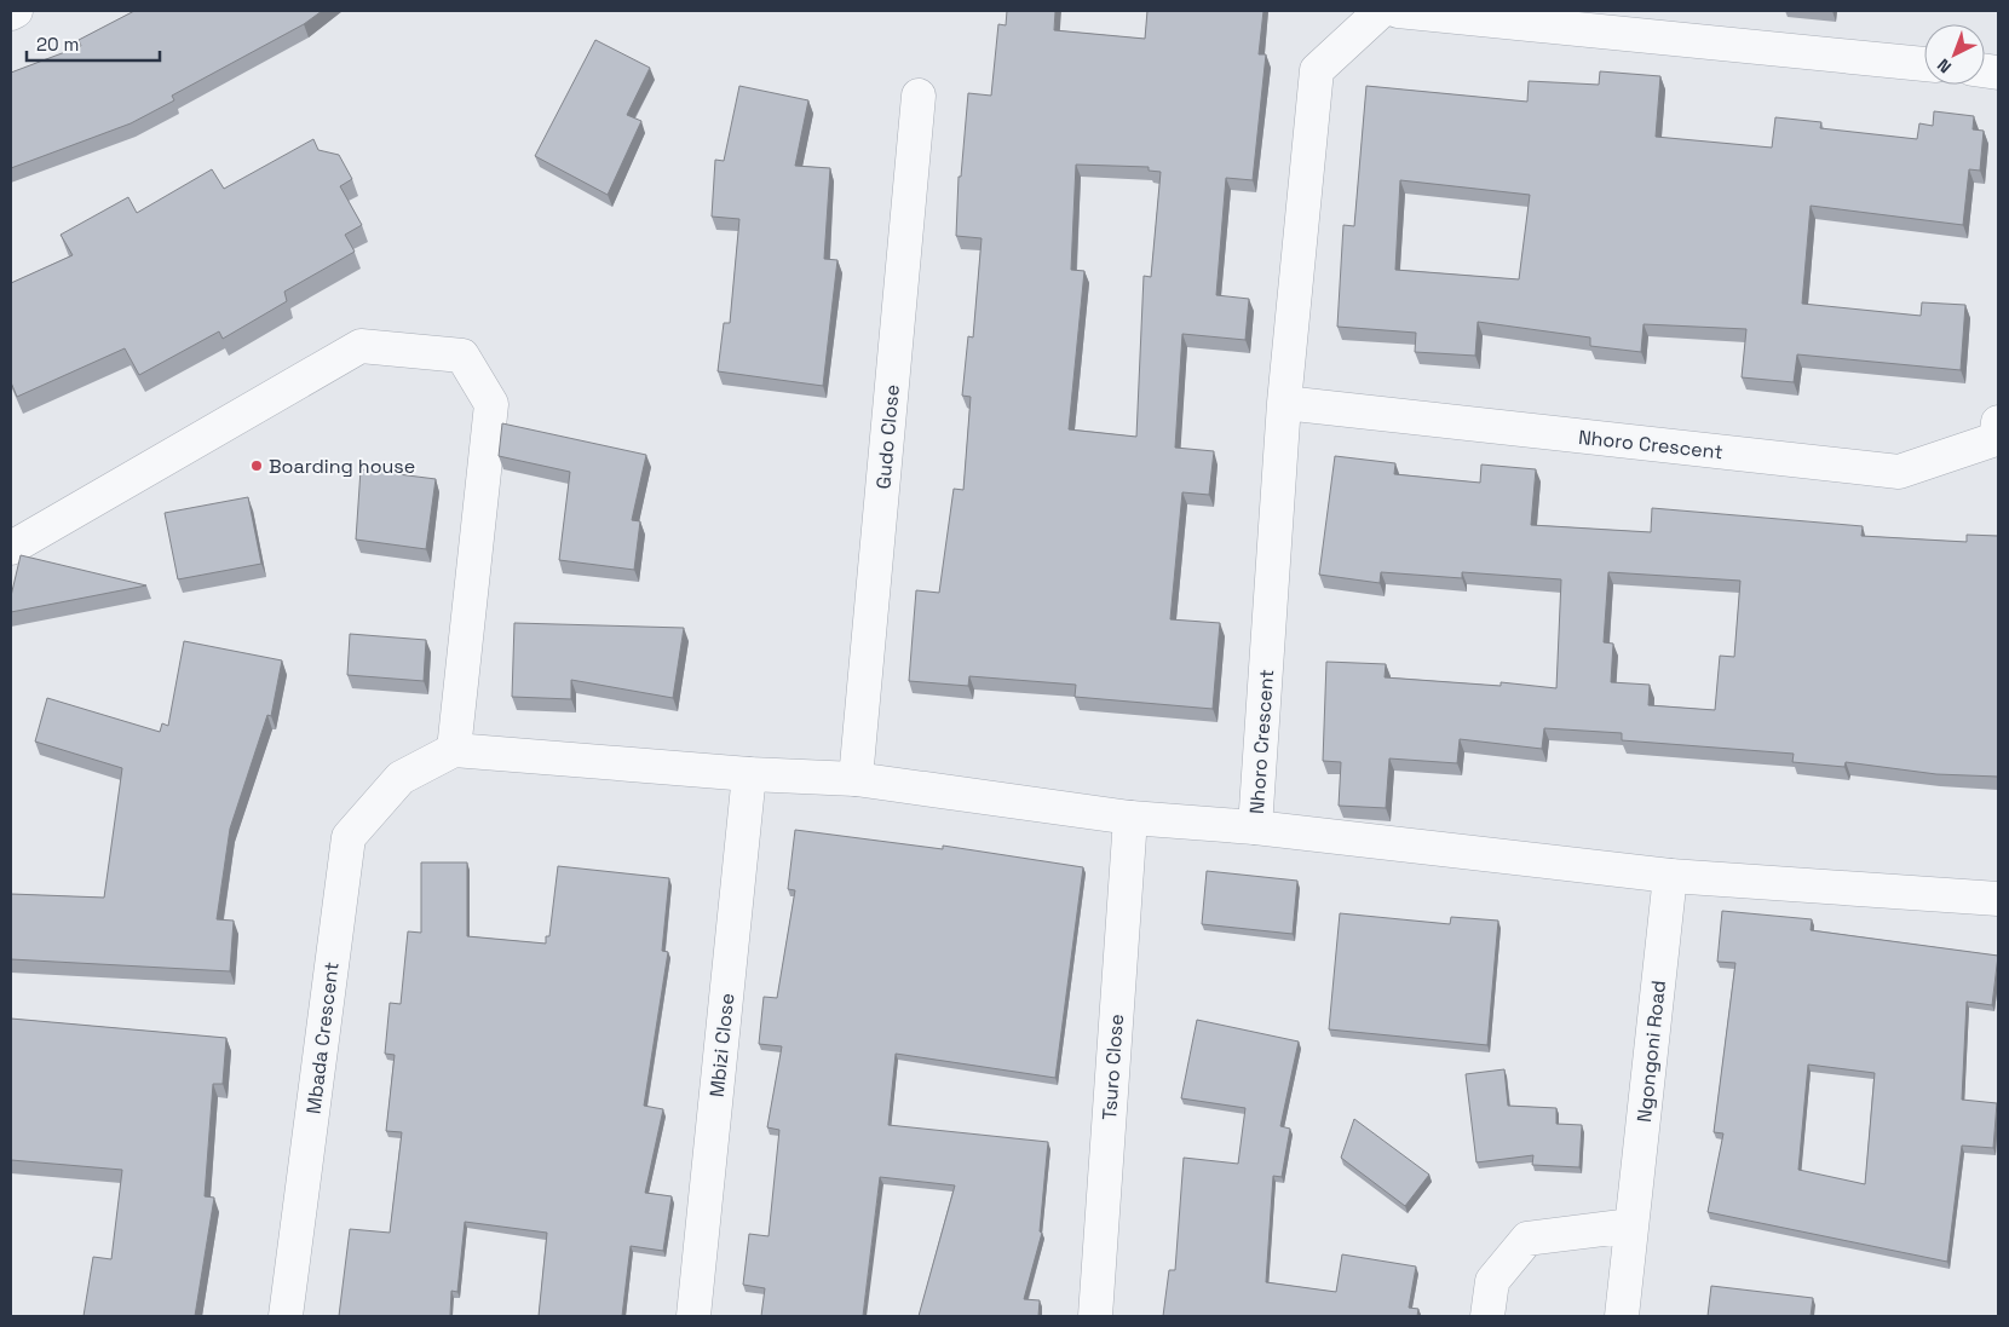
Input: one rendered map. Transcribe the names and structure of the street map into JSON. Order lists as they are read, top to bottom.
{
  "streets": {
    "street": [
      "Gudo Close",
      "Nhoro Crescent",
      "Mbada Crescent",
      "Mbizi Close",
      "Ngongoni Road",
      "Tsuro Close"
    ]
  },
  "places": ["Boarding house"],
  "scale_bar": "20 m",
  "north": "bottom left"
}
